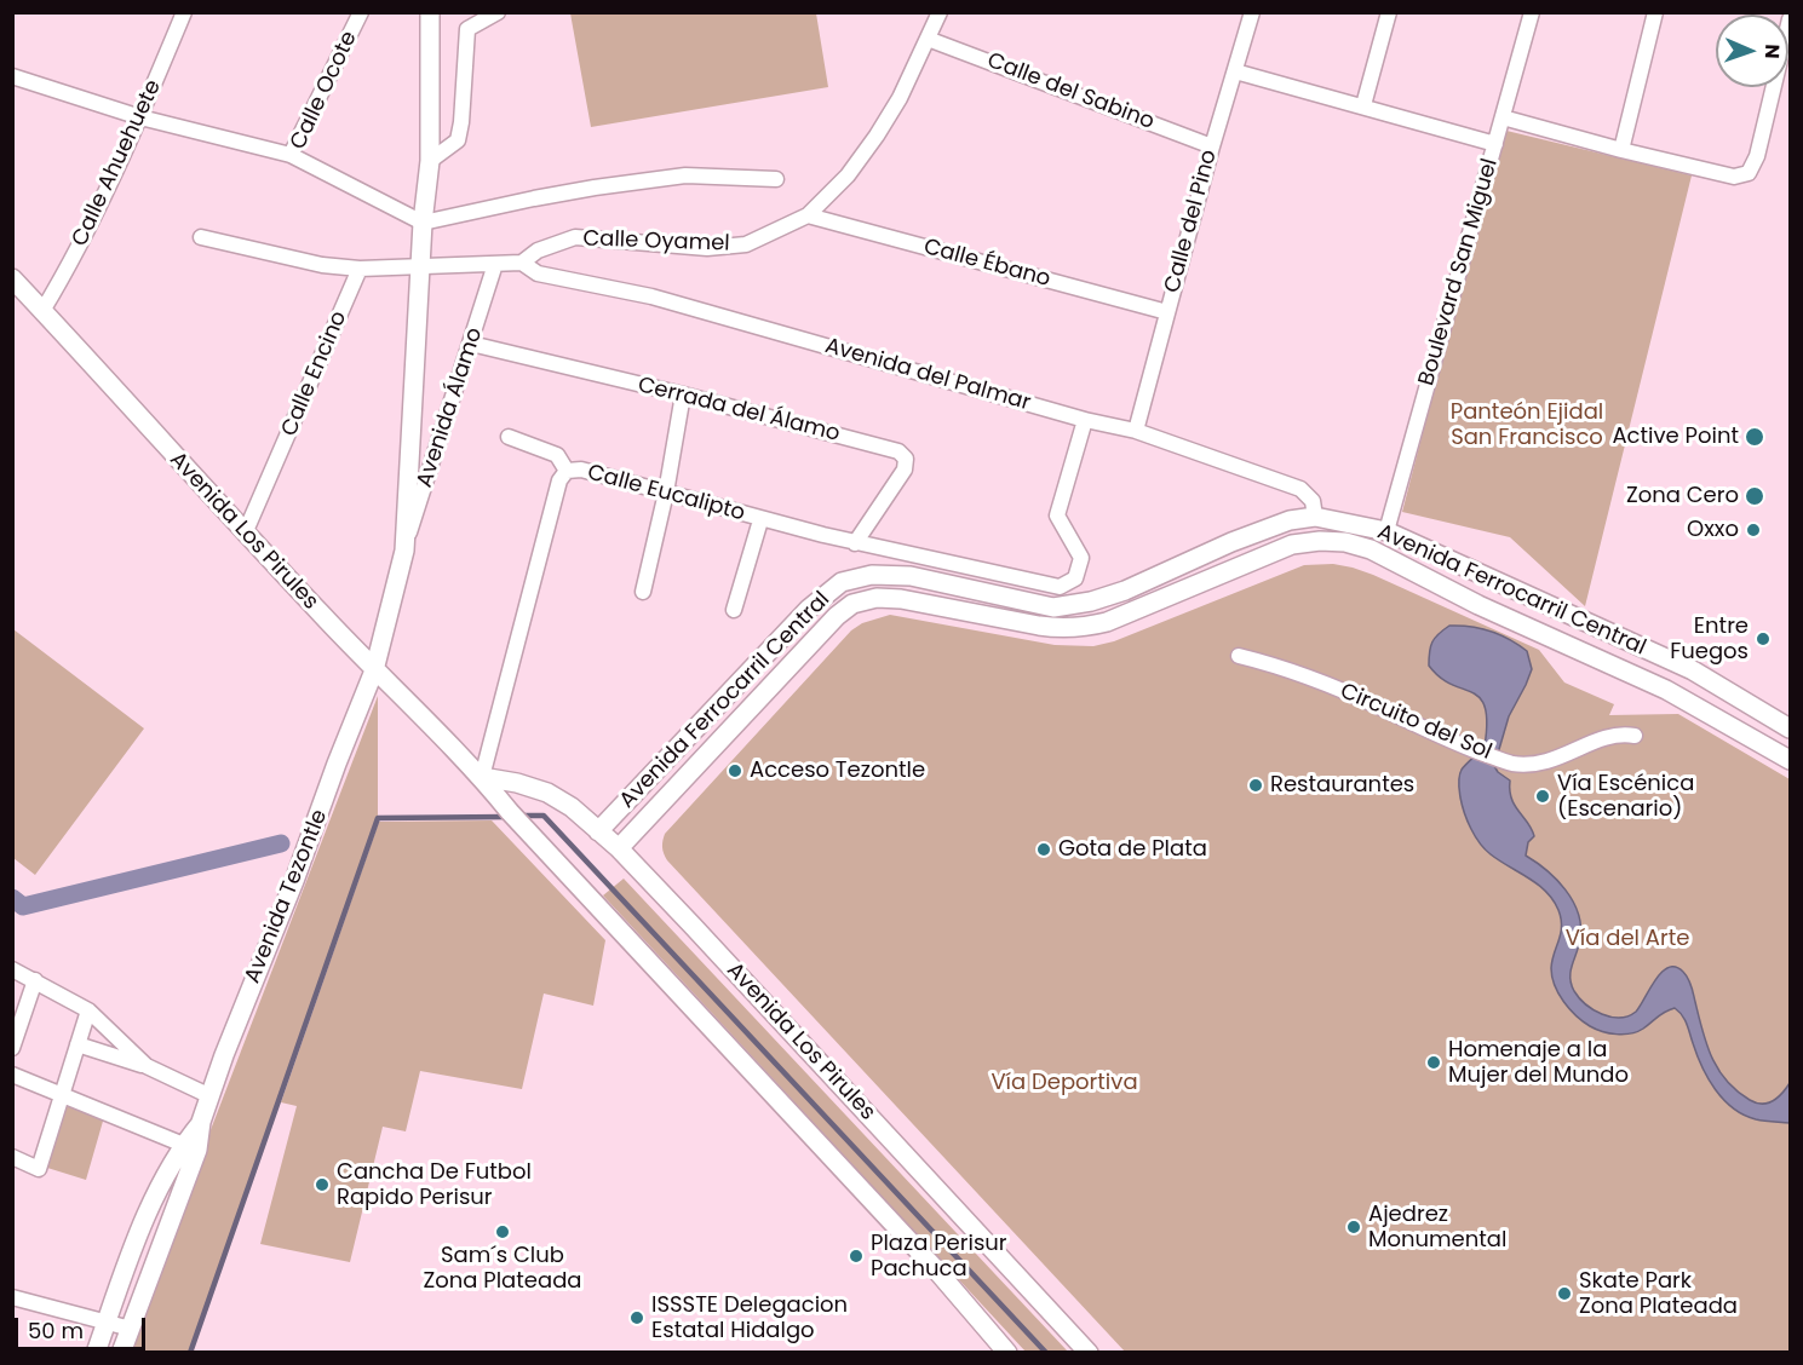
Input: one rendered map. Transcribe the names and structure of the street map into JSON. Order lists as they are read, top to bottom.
{
  "streets": {
    "street": [
      "Calle Ocote",
      "Calle del Sabino",
      "Calle Ahuehuete",
      "Calle del Pino",
      "Calle Oyamel",
      "Calle Ébano",
      "Boulevard San Miguel",
      "Calle Encino",
      "Avenida del Palmar",
      "Avenida Álamo",
      "Cerrada del Álamo",
      "Calle Eucalipto",
      "Avenida Los Pirules",
      "Avenida Ferrocarril Central",
      "Circuito del Sol",
      "Avenida Tezontle"
    ]
  },
  "crossings": [
    ["Calle Ocote", "Avenida Álamo"],
    ["Calle del Sabino", "Calle del Pino"],
    ["Calle del Sabino", "Calle Oyamel"],
    ["Calle Ahuehuete", "Avenida Los Pirules"],
    ["Calle del Pino", "Calle Ébano"],
    ["Calle del Pino", "Avenida del Palmar"],
    ["Calle Oyamel", "Calle Ébano"],
    ["Calle Oyamel", "Avenida del Palmar"],
    ["Boulevard San Miguel", "Avenida Ferrocarril Central"],
    ["Calle Encino", "Avenida Los Pirules"],
    ["Avenida del Palmar", "Calle Eucalipto"],
    ["Avenida del Palmar", "Avenida Ferrocarril Central"],
    ["Avenida Álamo", "Cerrada del Álamo"],
    ["Avenida Álamo", "Avenida Los Pirules"],
    ["Avenida Álamo", "Avenida Tezontle"],
    ["Cerrada del Álamo", "Calle Eucalipto"],
    ["Calle Eucalipto", "Avenida Los Pirules"],
    ["Avenida Los Pirules", "Avenida Ferrocarril Central"],
    ["Avenida Los Pirules", "Avenida Tezontle"]
  ],
  "parks": ["Panteón Ejidal San Francisco", "Vía del Arte", "Vía Deportiva"],
  "places": [
    "Active Point",
    "Zona Cero",
    "Oxxo",
    "Entre Fuegos",
    "Acceso Tezontle",
    "Restaurantes",
    "Vía Escénica (Escenario)",
    "Gota de Plata",
    "Homenaje a la Mujer del Mundo",
    "Cancha De Futbol Rapido Perisur",
    "Ajedrez Monumental",
    "Sam´s Club Zona Plateada",
    "Plaza Perisur Pachuca",
    "Skate Park Zona Plateada",
    "ISSSTE Delegacion Estatal Hidalgo"
  ],
  "scale_bar": "50 m",
  "north": "right"
}
